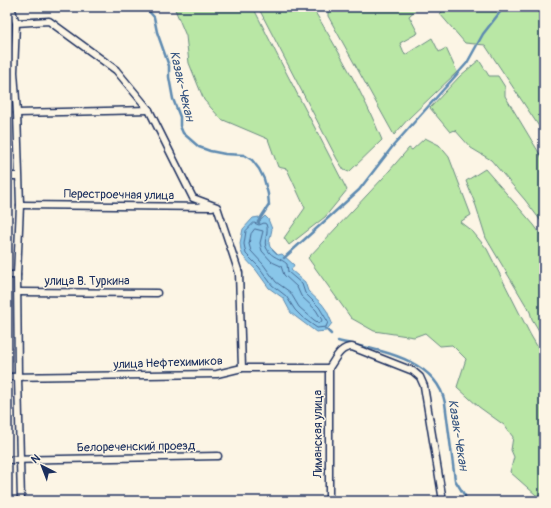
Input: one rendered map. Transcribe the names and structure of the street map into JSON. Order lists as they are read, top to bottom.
{
  "streets": {
    "street": [
      "Перестроечная улица",
      "улица В. Туркина",
      "улица Нефтехимиков",
      "Лиманская улица",
      "Белореченский проезд"
    ]
  },
  "crossings": [
    ["улица Нефтехимиков", "Лиманская улица"]
  ],
  "water": ["Казак-Чекан"],
  "north": "top left"
}
